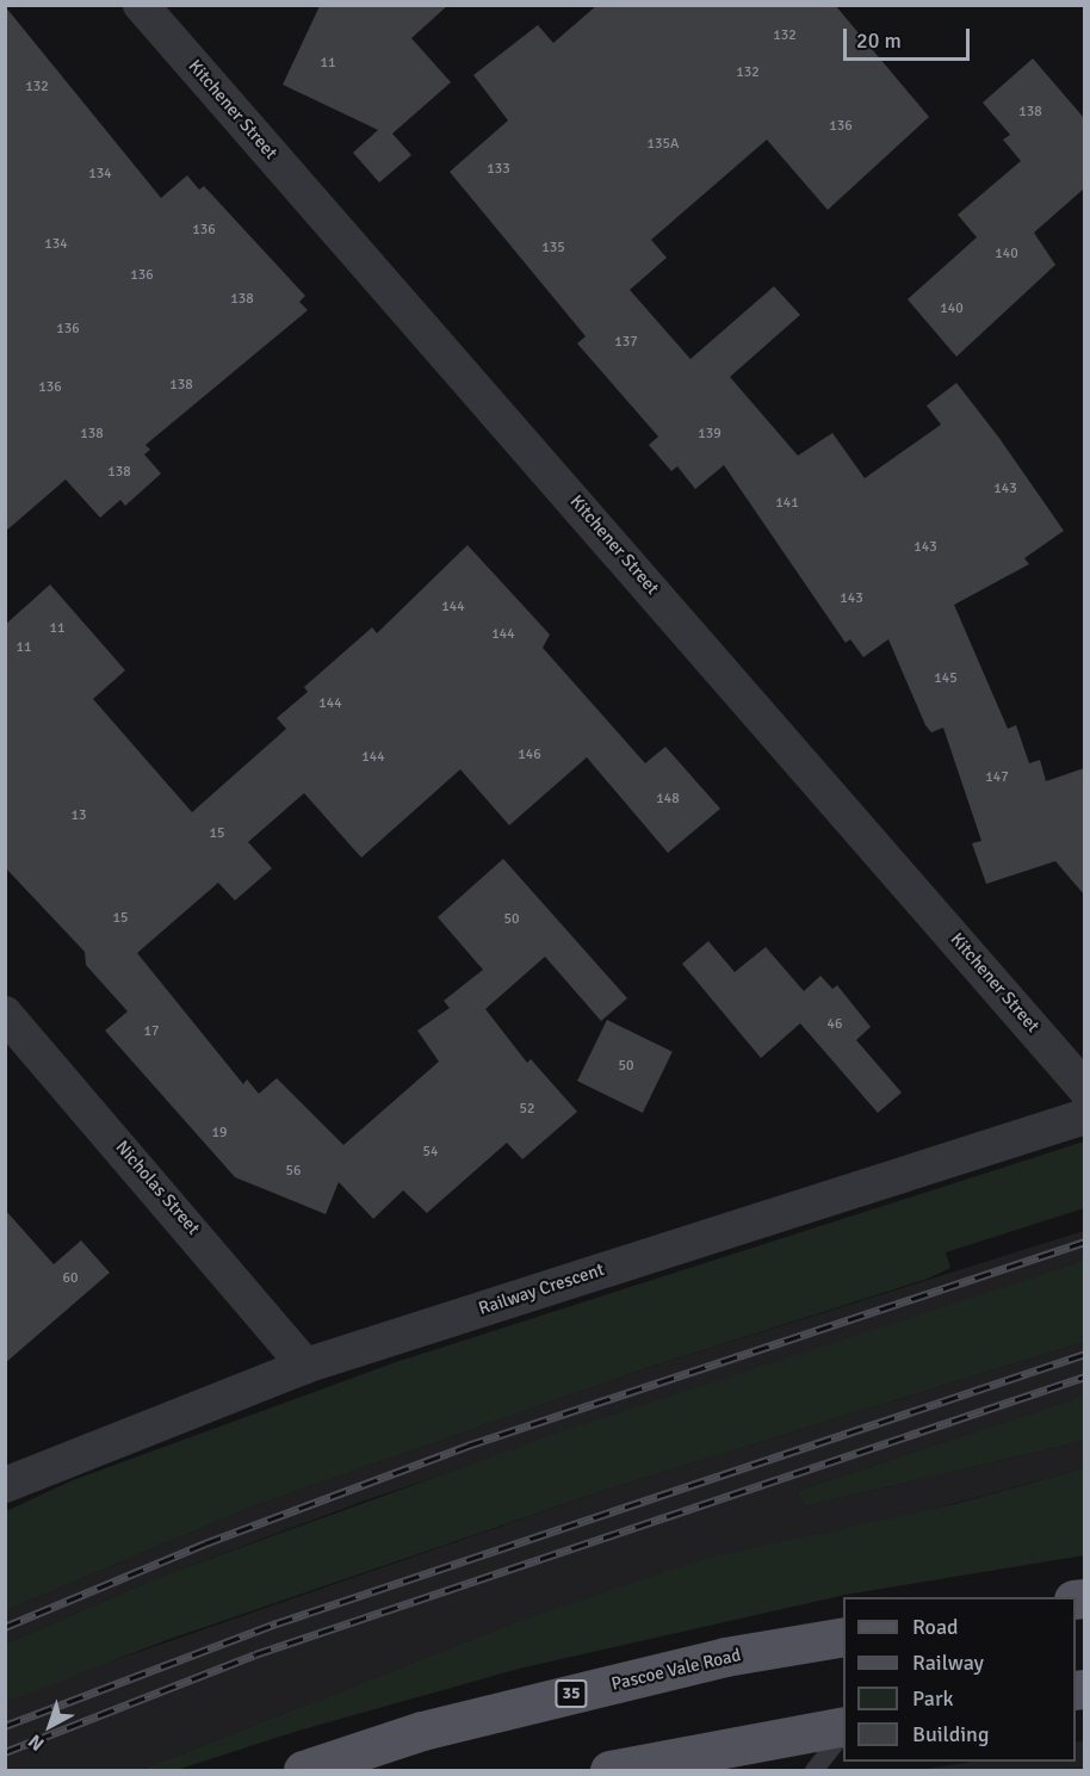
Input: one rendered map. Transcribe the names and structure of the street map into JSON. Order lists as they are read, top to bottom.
{
  "streets": {
    "main road": ["Pascoe Vale Road", "35"],
    "street": ["Kitchener Street", "Nicholas Street", "Railway Crescent"]
  },
  "crossings": [
    ["Nicholas Street", "Railway Crescent"]
  ],
  "house_numbers": [
    "132",
    "11",
    "132",
    "132",
    "138",
    "136",
    "135A",
    "133",
    "134",
    "136",
    "134",
    "135",
    "140",
    "136",
    "138",
    "140",
    "136",
    "137",
    "138",
    "136",
    "138",
    "139",
    "138",
    "143",
    "141",
    "143",
    "143",
    "144",
    "11",
    "144",
    "11",
    "145",
    "144",
    "146",
    "144",
    "147",
    "148",
    "13",
    "15",
    "15",
    "50",
    "46",
    "17",
    "50",
    "52",
    "19",
    "54",
    "56",
    "60"
  ],
  "legend": [
    "Road",
    "Railway",
    "Park",
    "Building"
  ],
  "scale_bar": "20 m",
  "north": "bottom left"
}
